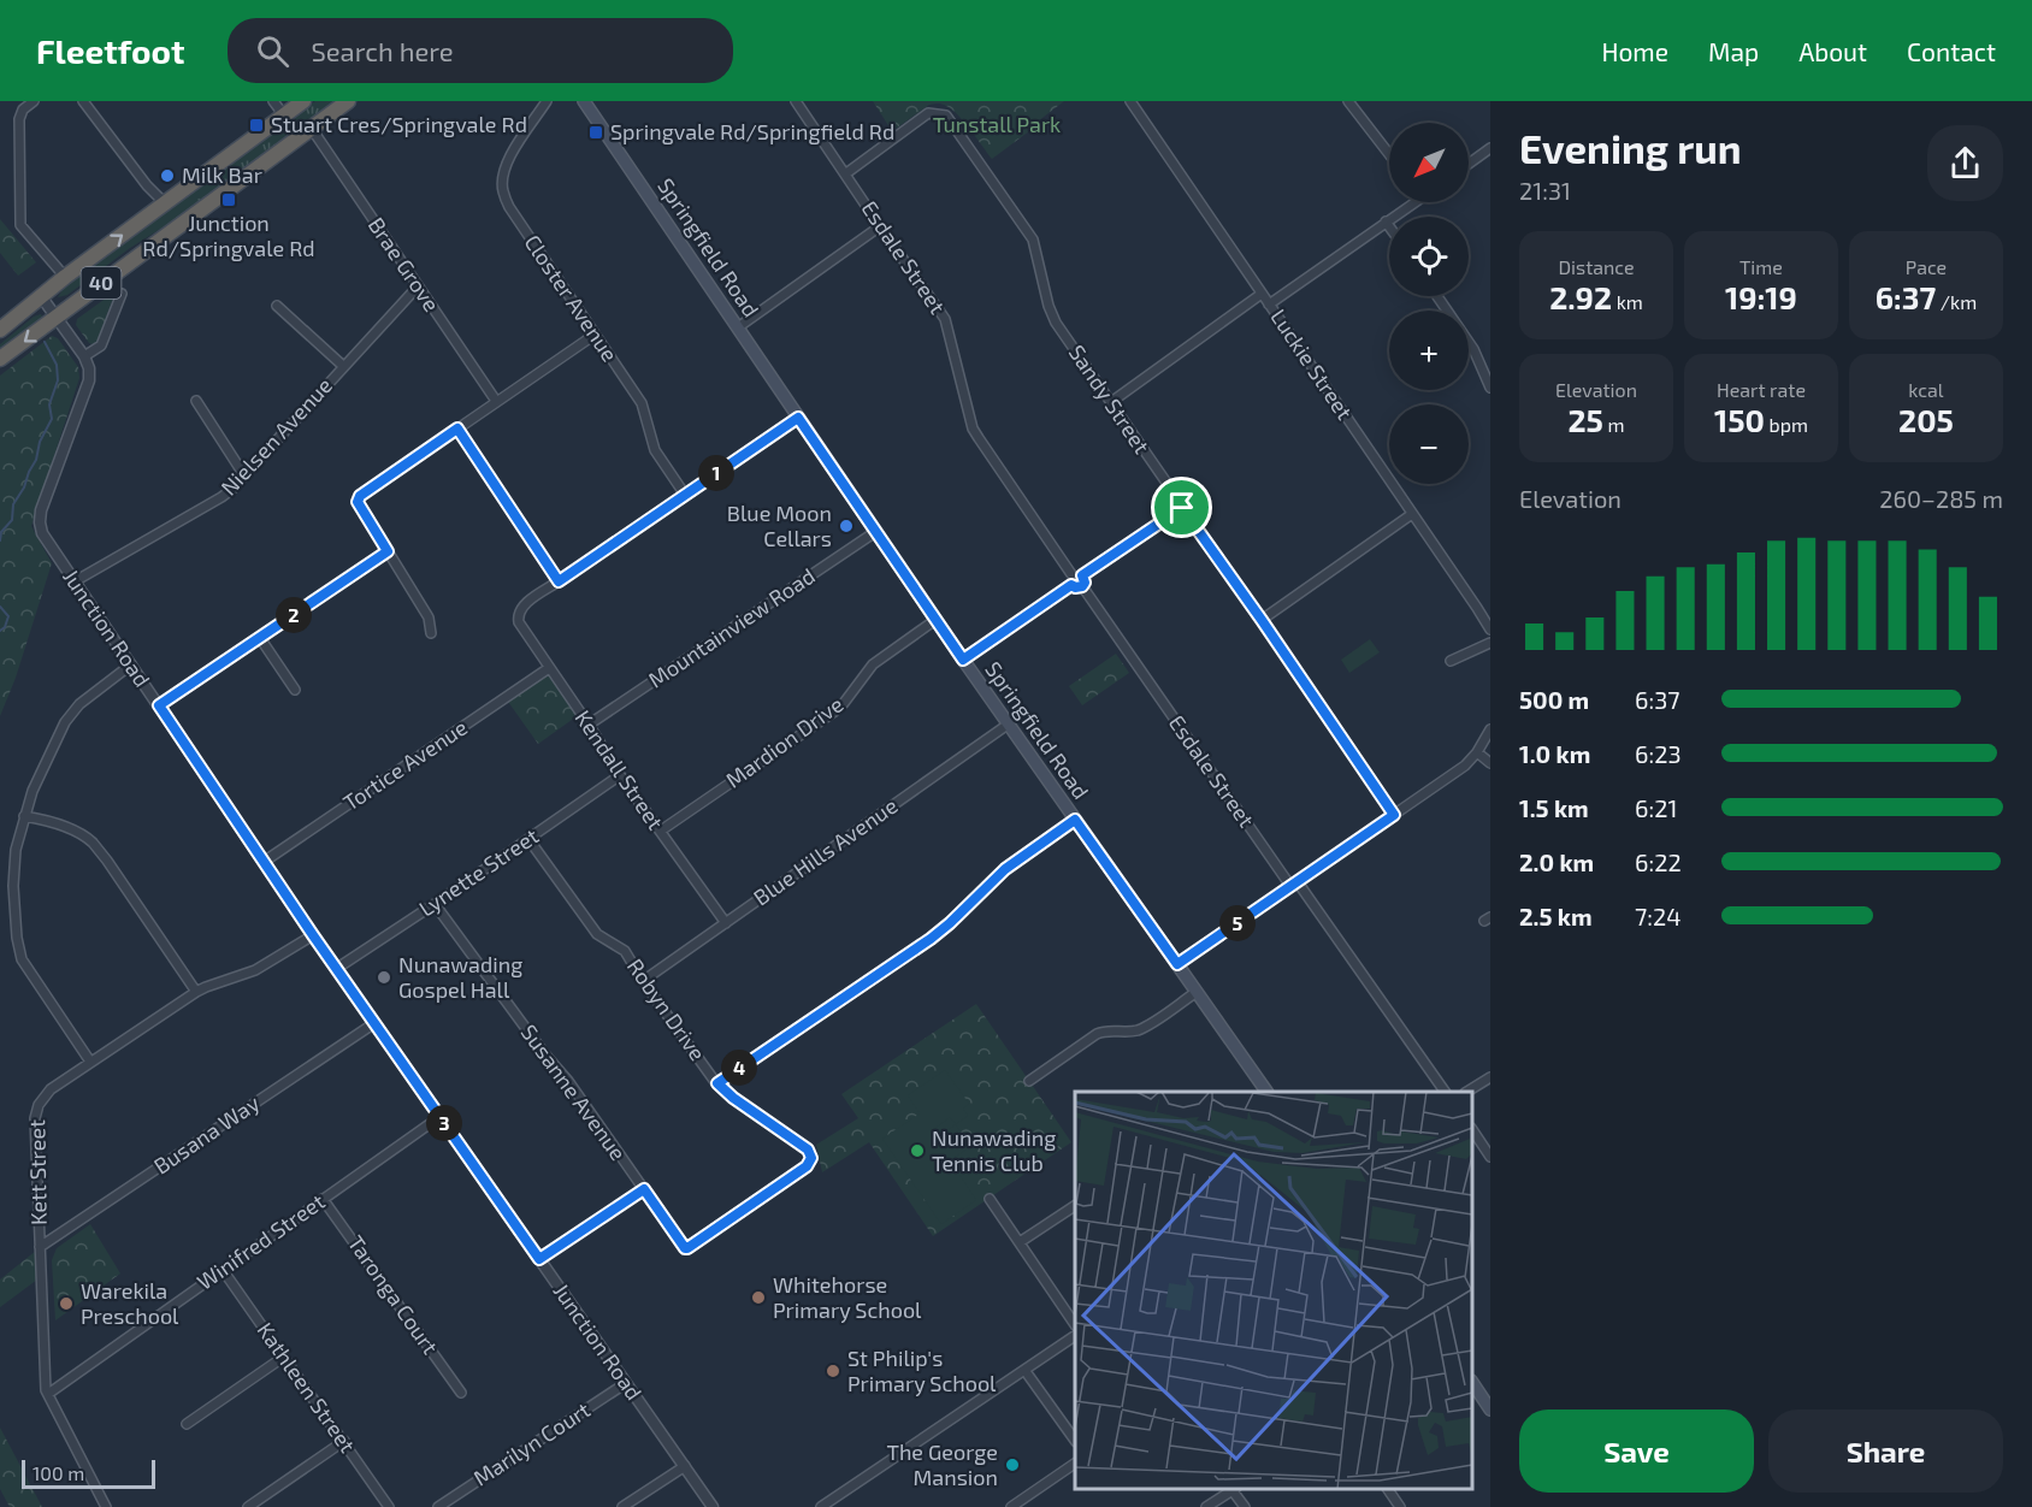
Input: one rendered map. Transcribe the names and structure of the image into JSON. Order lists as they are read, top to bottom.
{
  "streets": {
    "highway": ["40"],
    "main road": ["Springfield Road"],
    "street": [
      "Esdale Street",
      "Brae Grove",
      "Closter Avenue",
      "Luckie Street",
      "Sandy Street",
      "Nielsen Avenue",
      "Junction Road",
      "Mountainview Road",
      "Mardion Drive",
      "Tortice Avenue",
      "Kendall Street",
      "Blue Hills Avenue",
      "Lynette Street",
      "Robyn Drive",
      "Susanne Avenue",
      "Busana Way",
      "Kett Street",
      "Winifred Street",
      "Taronga Court",
      "Kathleen Street",
      "Marilyn Court"
    ]
  },
  "crossings": [
    ["Springfield Road", "Mountainview Road"],
    ["Springfield Road", "Mardion Drive"],
    ["Springfield Road", "Blue Hills Avenue"],
    ["Esdale Street", "Sandy Street"],
    ["Brae Grove", "40"],
    ["Brae Grove", "Nielsen Avenue"],
    ["Nielsen Avenue", "Junction Road"],
    ["Junction Road", "Tortice Avenue"],
    ["Junction Road", "Lynette Street"],
    ["Junction Road", "Busana Way"],
    ["Junction Road", "Kett Street"],
    ["Junction Road", "Winifred Street"],
    ["Junction Road", "Marilyn Court"],
    ["Mountainview Road", "Kendall Street"],
    ["Mardion Drive", "Kendall Street"],
    ["Tortice Avenue", "Kendall Street"],
    ["Kendall Street", "Blue Hills Avenue"],
    ["Kendall Street", "Lynette Street"],
    ["Blue Hills Avenue", "Robyn Drive"],
    ["Lynette Street", "Robyn Drive"],
    ["Lynette Street", "Susanne Avenue"],
    ["Robyn Drive", "Susanne Avenue"],
    ["Busana Way", "Kett Street"],
    ["Kett Street", "Winifred Street"],
    ["Winifred Street", "Taronga Court"],
    ["Winifred Street", "Kathleen Street"]
  ],
  "parks": ["Tunstall Park"],
  "places": {
    "transit": ["Stuart Cres/Springvale Rd", "Springvale Rd/Springfield Rd", "Junction Rd/Springvale Rd"],
    "other": [
      "Milk Bar",
      "Blue Moon Cellars",
      "Nunawading Gospel Hall",
      "Nunawading Tennis Club",
      "Whitehorse Primary School",
      "Warekila Preschool",
      "St Philip's Primary School",
      "The George Mansion"
    ]
  },
  "scale_bar": "100 m",
  "north": "bottom left",
  "page": {
    "header": "Fleetfoot",
    "search": "Search here",
    "nav": [
      "Home",
      "Map",
      "About",
      "Contact"
    ],
    "heading": ["Evening run", "21:31"],
    "map_buttons": ["+", "−"],
    "stats": [
      ["Distance", "2.92 km"],
      ["Time", "19:19"],
      ["Pace", "6:37 /km"],
      ["Elevation", "25 m"],
      ["Heart rate", "150 bpm"],
      ["kcal", "205"]
    ],
    "pins": [
      "1",
      "2",
      "5",
      "4",
      "3"
    ],
    "chart": ["Elevation", "260–285 m"],
    "list": [
      {
        "name": "500 m",
        "note": "6:37"
      },
      {
        "name": "1.0 km",
        "note": "6:23"
      },
      {
        "name": "1.5 km",
        "note": "6:21"
      },
      {
        "name": "2.0 km",
        "note": "6:22"
      },
      {
        "name": "2.5 km",
        "note": "7:24"
      }
    ],
    "buttons": ["Save", "Share"],
    "scale": "100 m"
  }
}
